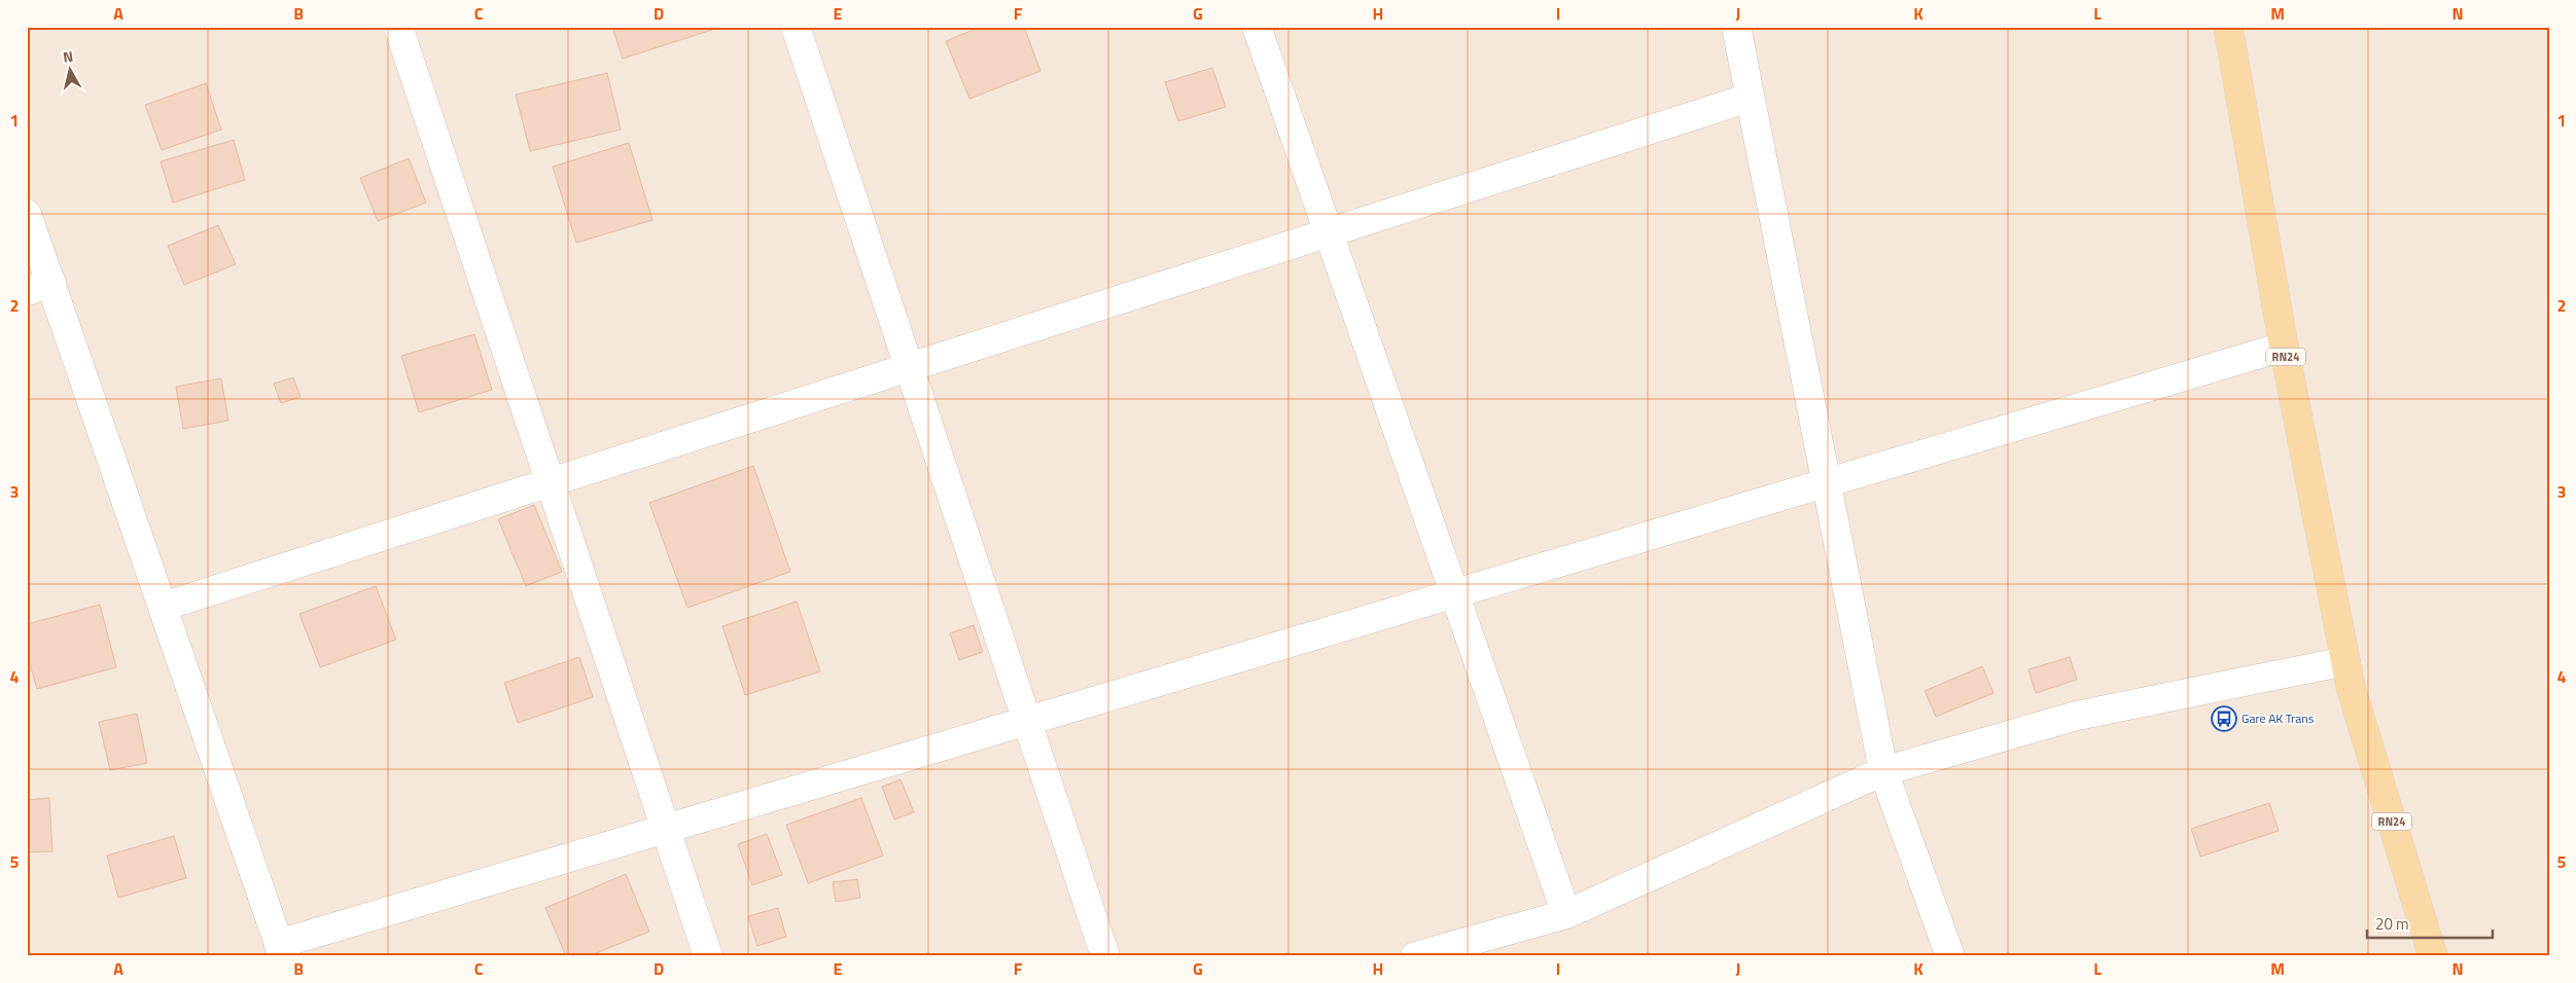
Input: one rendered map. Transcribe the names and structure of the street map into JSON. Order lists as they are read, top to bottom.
{
  "streets": {
    "main road": ["RN24"]
  },
  "places": {
    "bus stop": ["Gare AK Trans"]
  },
  "scale_bar": "20 m",
  "north": "top",
  "grid": {
    "columns": [
      "A",
      "B",
      "C",
      "D",
      "E",
      "F",
      "G",
      "H",
      "I",
      "J",
      "K",
      "L",
      "M",
      "N"
    ],
    "rows": [
      "1",
      "2",
      "3",
      "4",
      "5"
    ]
  }
}
